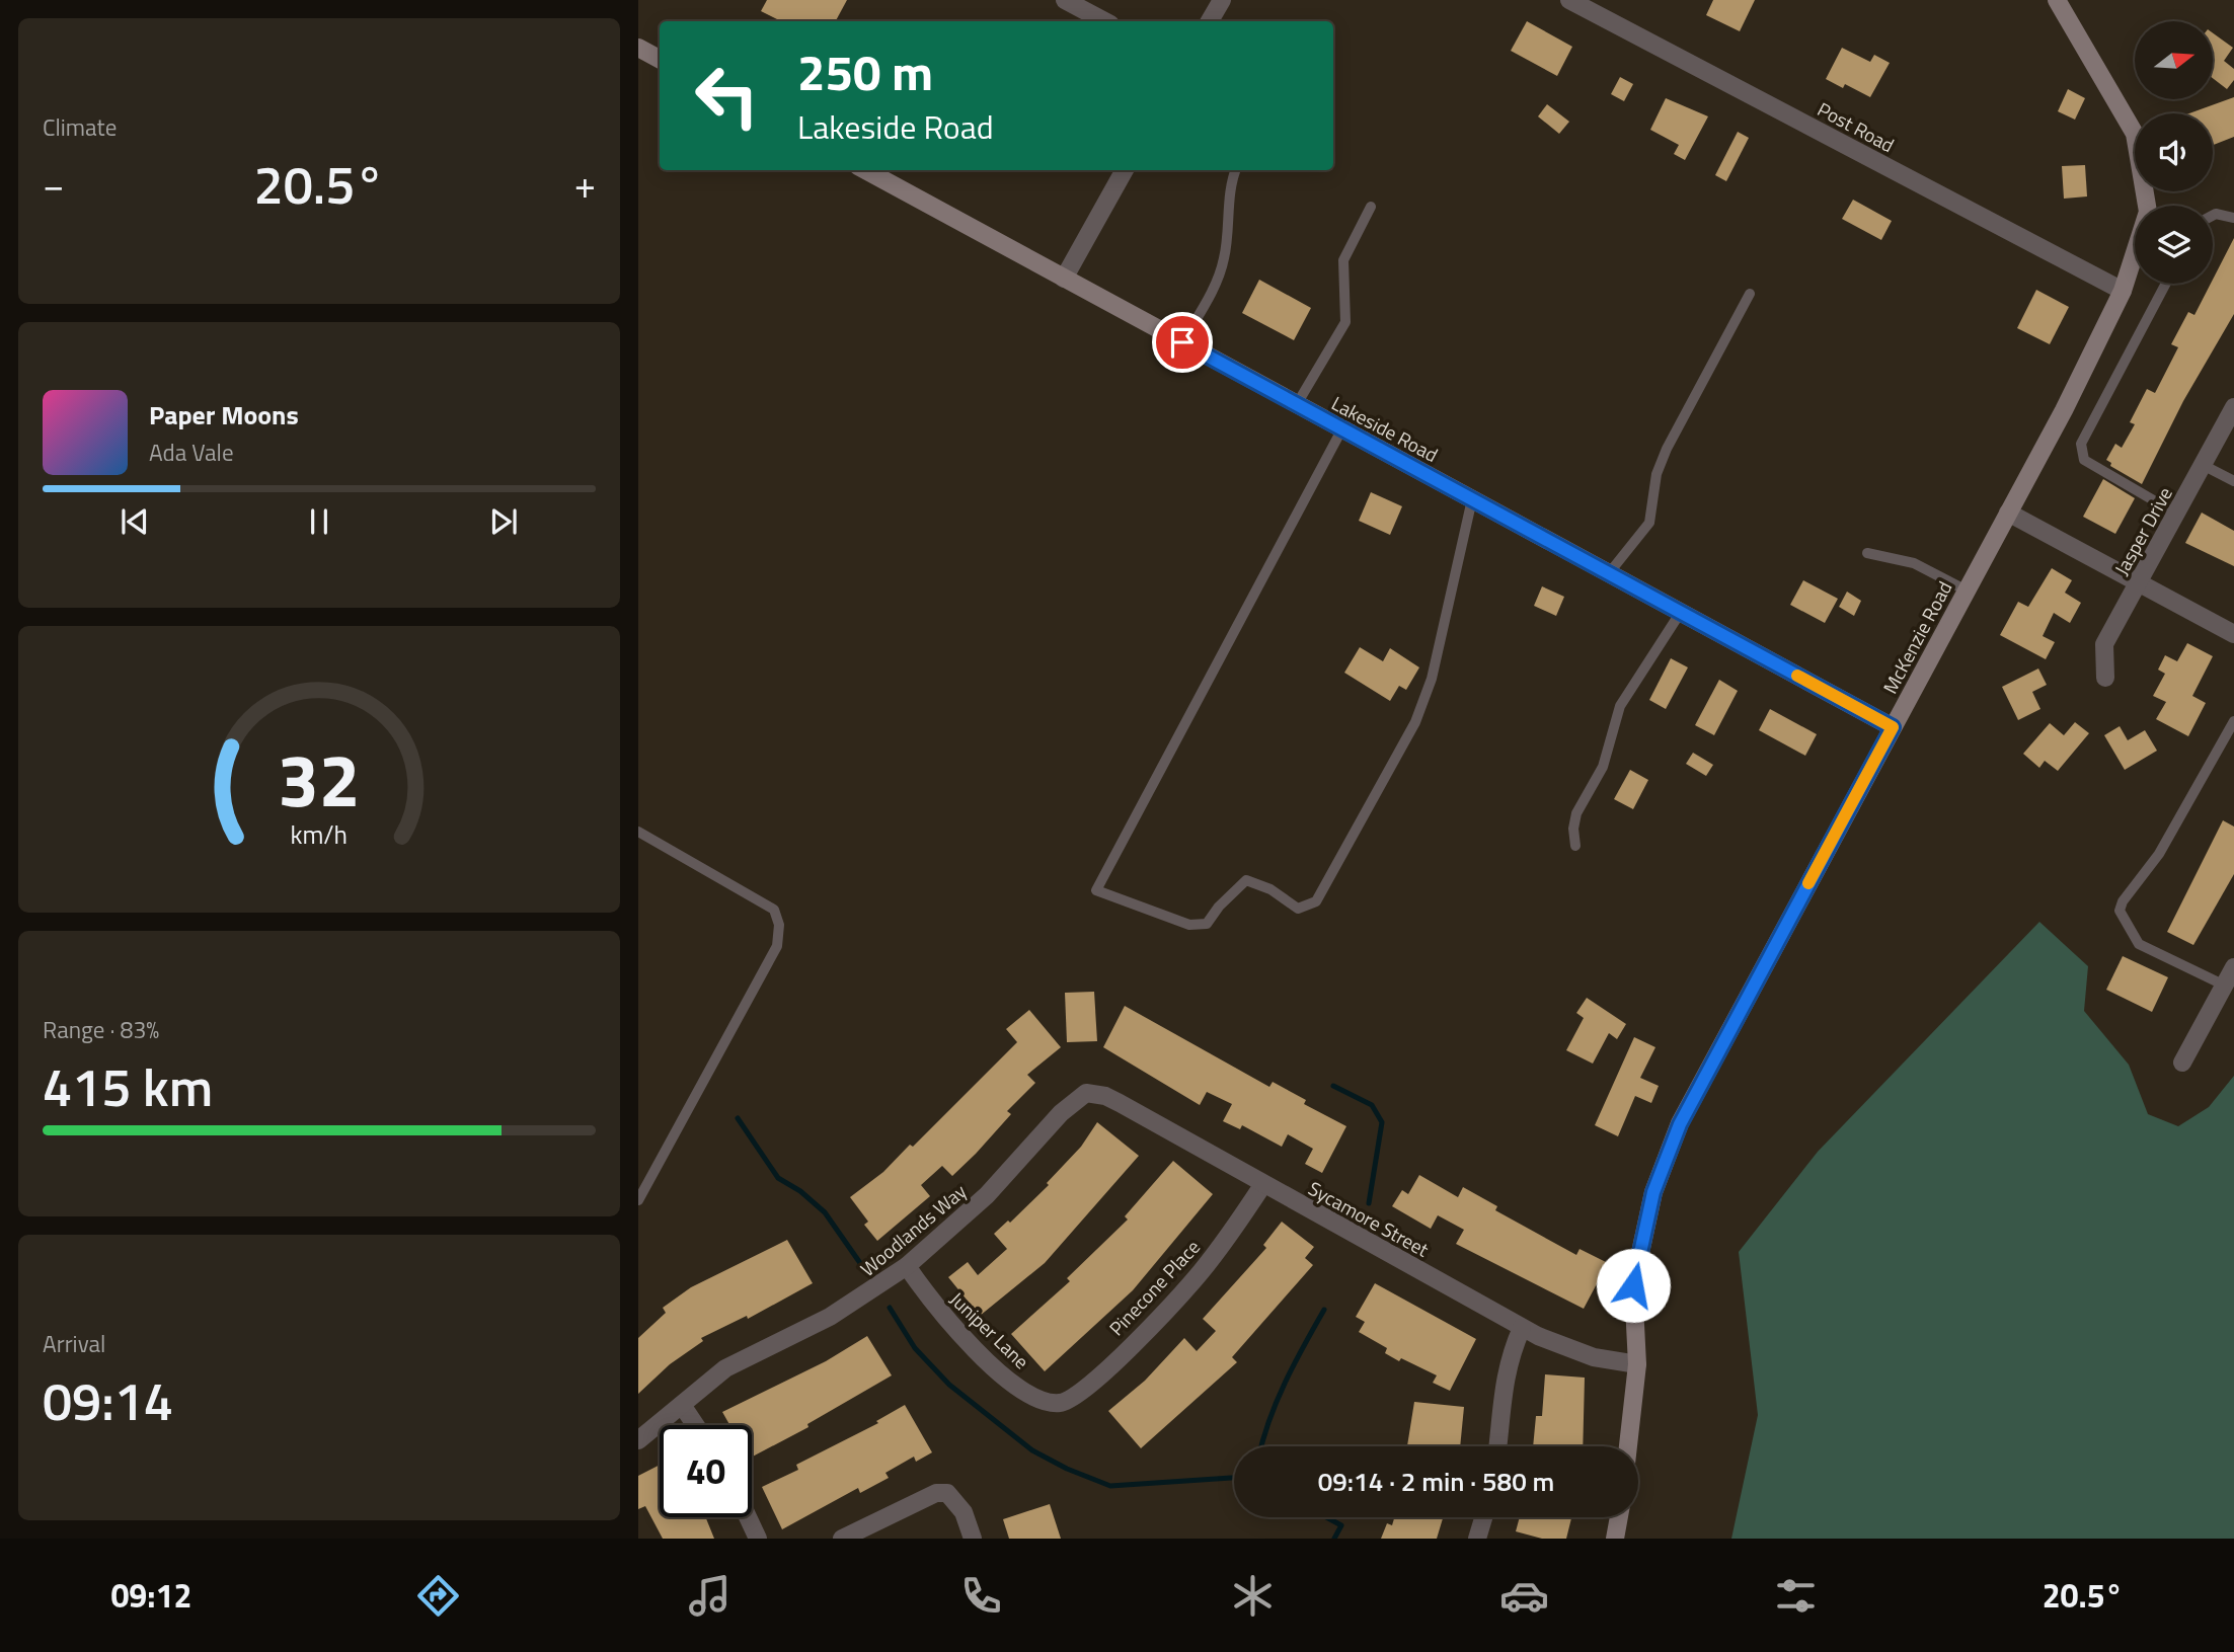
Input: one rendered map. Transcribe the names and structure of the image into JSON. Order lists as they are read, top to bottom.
{
  "streets": {
    "street": [
      "Post Road",
      "Lakeside Road",
      "Jasper Drive",
      "McKenzie Road",
      "Sycamore Street",
      "Woodlands Way",
      "Pinecone Place",
      "Juniper Lane"
    ]
  },
  "crossings": [
    ["Post Road", "McKenzie Road"],
    ["Lakeside Road", "McKenzie Road"],
    ["McKenzie Road", "Sycamore Street"],
    ["Sycamore Street", "Woodlands Way"],
    ["Sycamore Street", "Pinecone Place"],
    ["Woodlands Way", "Juniper Lane"],
    ["Pinecone Place", "Juniper Lane"]
  ],
  "north": "right",
  "page": {
    "tile": [
      "Climate",
      ["Range · 83%", "415 km"],
      ["Arrival", "09:14"]
    ],
    "turn": ["250 m", "Lakeside Road"],
    "heat": ["−", "20.5°", "+"],
    "song": ["Paper Moons", "Ada Vale"],
    "limit": "40",
    "trip": "09:14 · 2 min · 580 m",
    "tabs": ["09:12", "20.5°"],
    "gauge": ["32", "km/h"]
  }
}
